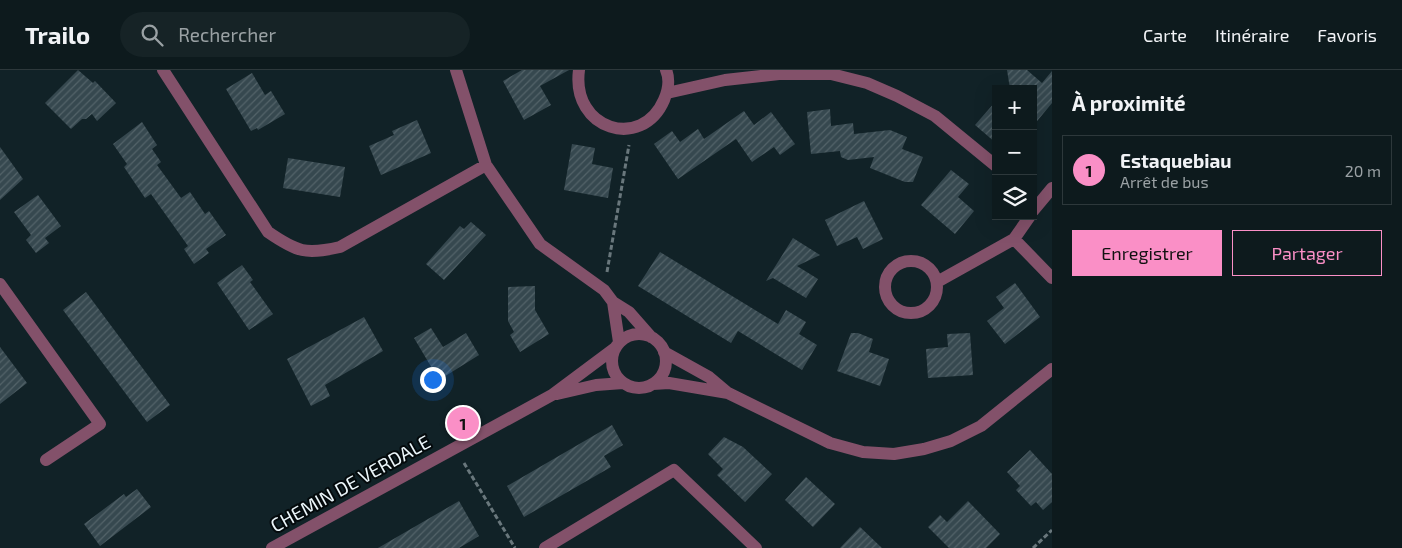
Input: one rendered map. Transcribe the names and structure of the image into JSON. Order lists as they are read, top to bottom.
{
  "streets": {
    "street": ["CHEMIN DE VERDALE"]
  },
  "page": {
    "header": "Trailo",
    "search": "Rechercher",
    "nav": ["Carte", "Itinéraire", "Favoris"],
    "heading": "À proximité",
    "map_buttons": ["+", "−"],
    "list": [
      {
        "mark": "1",
        "name": "Estaquebiau",
        "note": "Arrêt de bus",
        "value": "20 m"
      }
    ],
    "buttons": ["Enregistrer", "Partager"],
    "pins": "1"
  }
}
